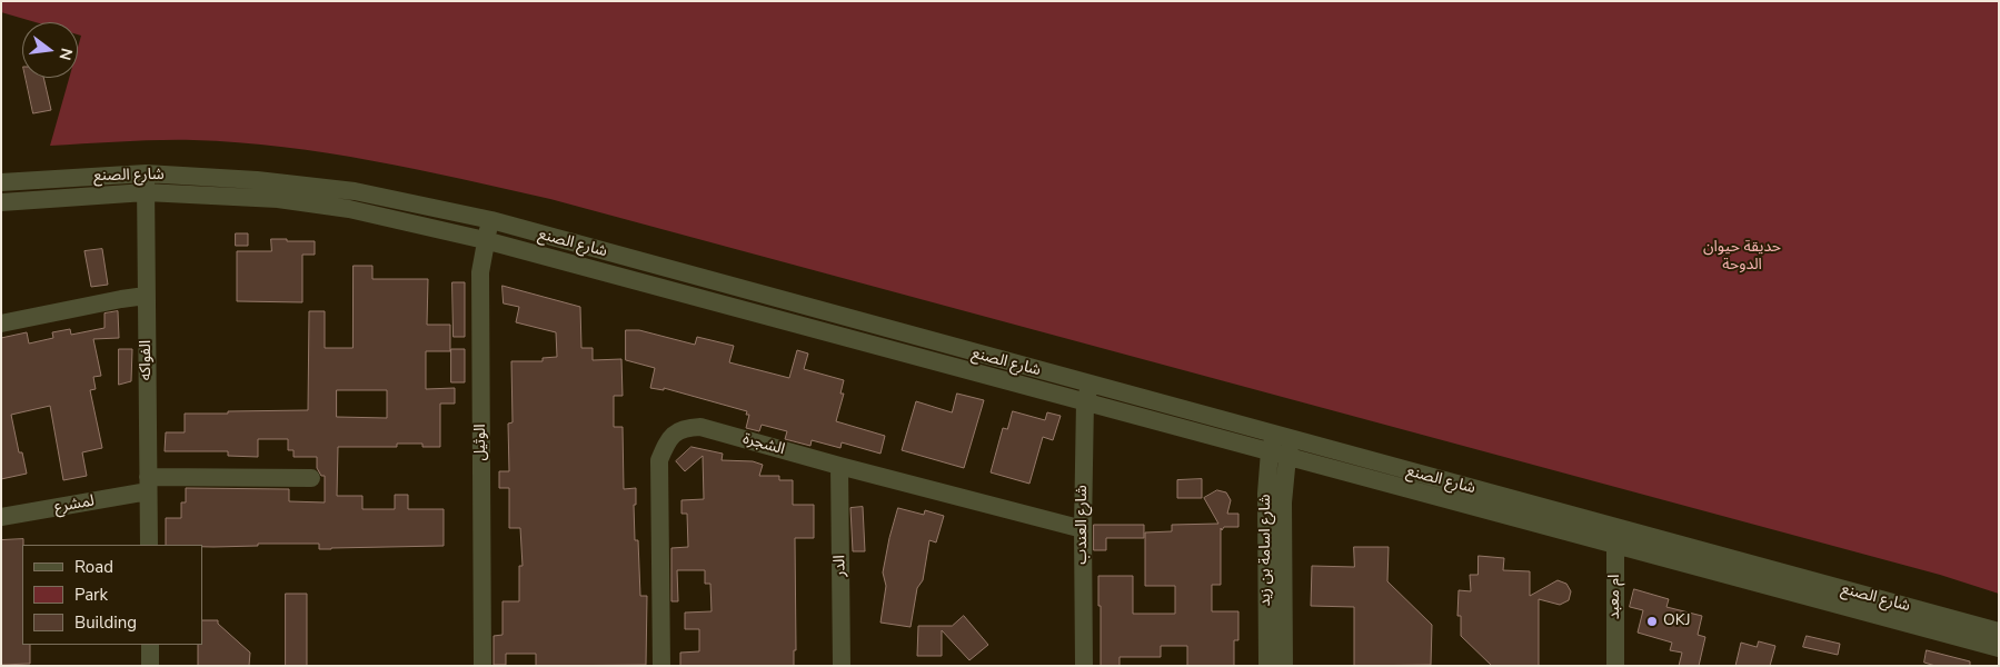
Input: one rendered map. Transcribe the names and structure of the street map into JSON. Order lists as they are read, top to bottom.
{
  "streets": {
    "street": [
      "شارع الصنع",
      "الفواكه",
      "الوثيل",
      "الشجرة",
      "لمشرع",
      "شارع العندب",
      "شارع اسامة بن زيد",
      "الدر",
      "ام معبد"
    ]
  },
  "crossings": [
    ["شارع الصنع", "الفواكه"],
    ["شارع الصنع", "الوثيل"],
    ["شارع الصنع", "شارع العندب"],
    ["شارع الصنع", "شارع اسامة بن زيد"],
    ["شارع الصنع", "ام معبد"],
    ["الفواكه", "لمشرع"],
    ["الشجرة", "شارع العندب"],
    ["الشجرة", "الدر"]
  ],
  "parks": ["حديقة حيوان الدوحة"],
  "places": ["OKJ"],
  "legend": ["Road", "Park", "Building"],
  "north": "right"
}
